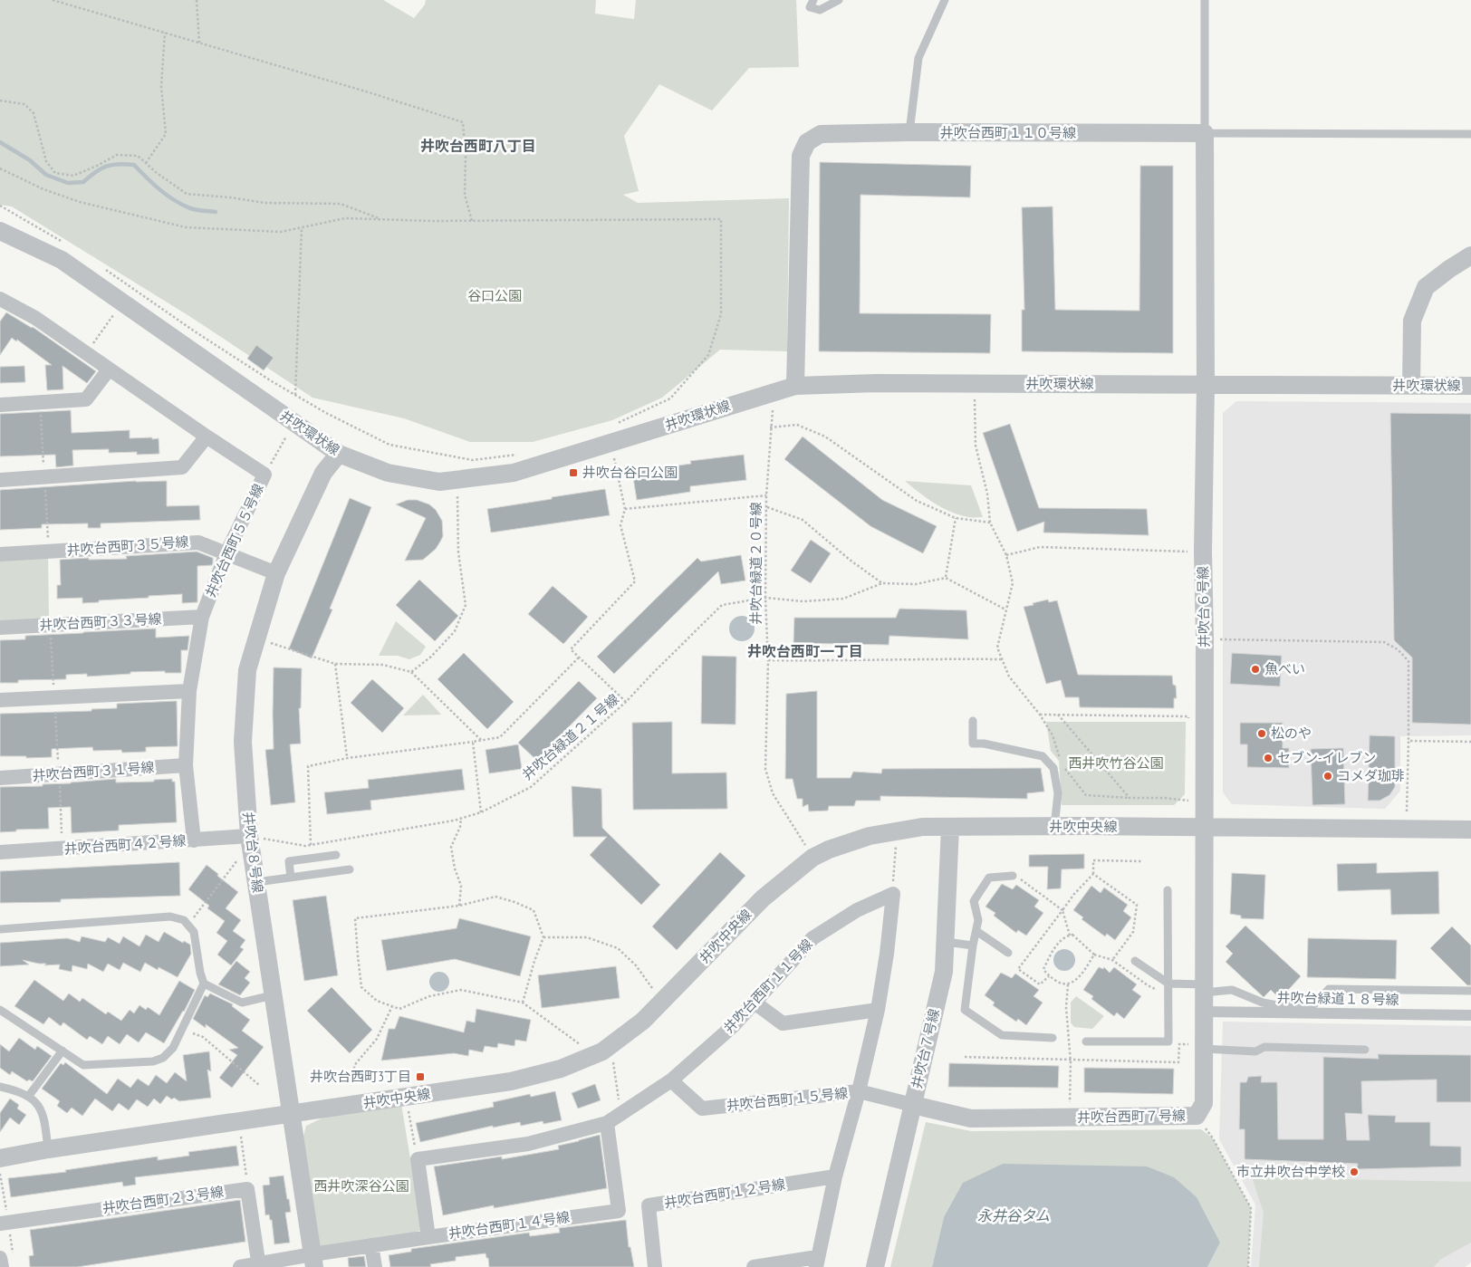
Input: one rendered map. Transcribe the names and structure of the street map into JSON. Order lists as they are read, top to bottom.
{
  "streets": {
    "street": [
      "井吹台西町１１０号線",
      "井吹環状線",
      "井吹台西町５５号線",
      "井吹台西町３５号線",
      "井吹台６号線",
      "井吹台西町３３号線",
      "井吹台西町３１号線",
      "井吹中央線",
      "井吹台西町４２号線",
      "井吹台８号線",
      "井吹台西町１１号線",
      "井吹台緑道１８号線",
      "井吹台７号線",
      "井吹台西町１５号線",
      "井吹台西町７号線",
      "井吹台西町１２号線",
      "井吹台西町２３号線",
      "井吹台西町１４号線"
    ],
    "path": ["井吹台緑道２０号線", "井吹台緑道２１号線"]
  },
  "crossings": [
    ["井吹台西町１１０号線", "井吹環状線"],
    ["井吹環状線", "井吹台緑道２０号線"],
    ["井吹環状線", "井吹台６号線"],
    ["井吹環状線", "井吹台８号線"],
    ["井吹台西町５５号線", "井吹台西町３５号線"],
    ["井吹台西町５５号線", "井吹台西町３３号線"],
    ["井吹台西町５５号線", "井吹台西町３１号線"],
    ["井吹台西町５５号線", "井吹台西町４２号線"],
    ["井吹台西町３５号線", "井吹台８号線"],
    ["井吹台緑道２０号線", "井吹台緑道２１号線"],
    ["井吹台緑道２０号線", "井吹中央線"],
    ["井吹台６号線", "井吹中央線"],
    ["井吹台６号線", "井吹台西町７号線"],
    ["井吹台緑道２１号線", "井吹台西町４２号線"],
    ["井吹台緑道２１号線", "井吹台８号線"],
    ["井吹中央線", "井吹台８号線"],
    ["井吹中央線", "井吹台７号線"],
    ["井吹中央線", "井吹台西町７号線"],
    ["井吹台西町４２号線", "井吹台８号線"],
    ["井吹台８号線", "井吹台西町１４号線"],
    ["井吹台西町１１号線", "井吹台西町１５号線"],
    ["井吹台西町１１号線", "井吹台西町１４号線"],
    ["井吹台緑道１８号線", "井吹台西町７号線"],
    ["井吹台７号線", "井吹台西町１５号線"],
    ["井吹台７号線", "井吹台西町７号線"],
    ["井吹台西町１５号線", "井吹台西町７号線"]
  ],
  "districts": ["井吹台西町八丁目", "井吹台西町一丁目"],
  "water": ["永井谷タム"],
  "parks": ["谷口公園", "西井吹竹谷公園", "西井吹深谷公園"],
  "places": {
    "transit": ["井吹台谷口公園", "井吹台西町3丁目"],
    "other": [
      "魚べい",
      "松のや",
      "セブン-イレブン",
      "コメダ珈琲",
      "市立井吹台中学校"
    ]
  }
}
